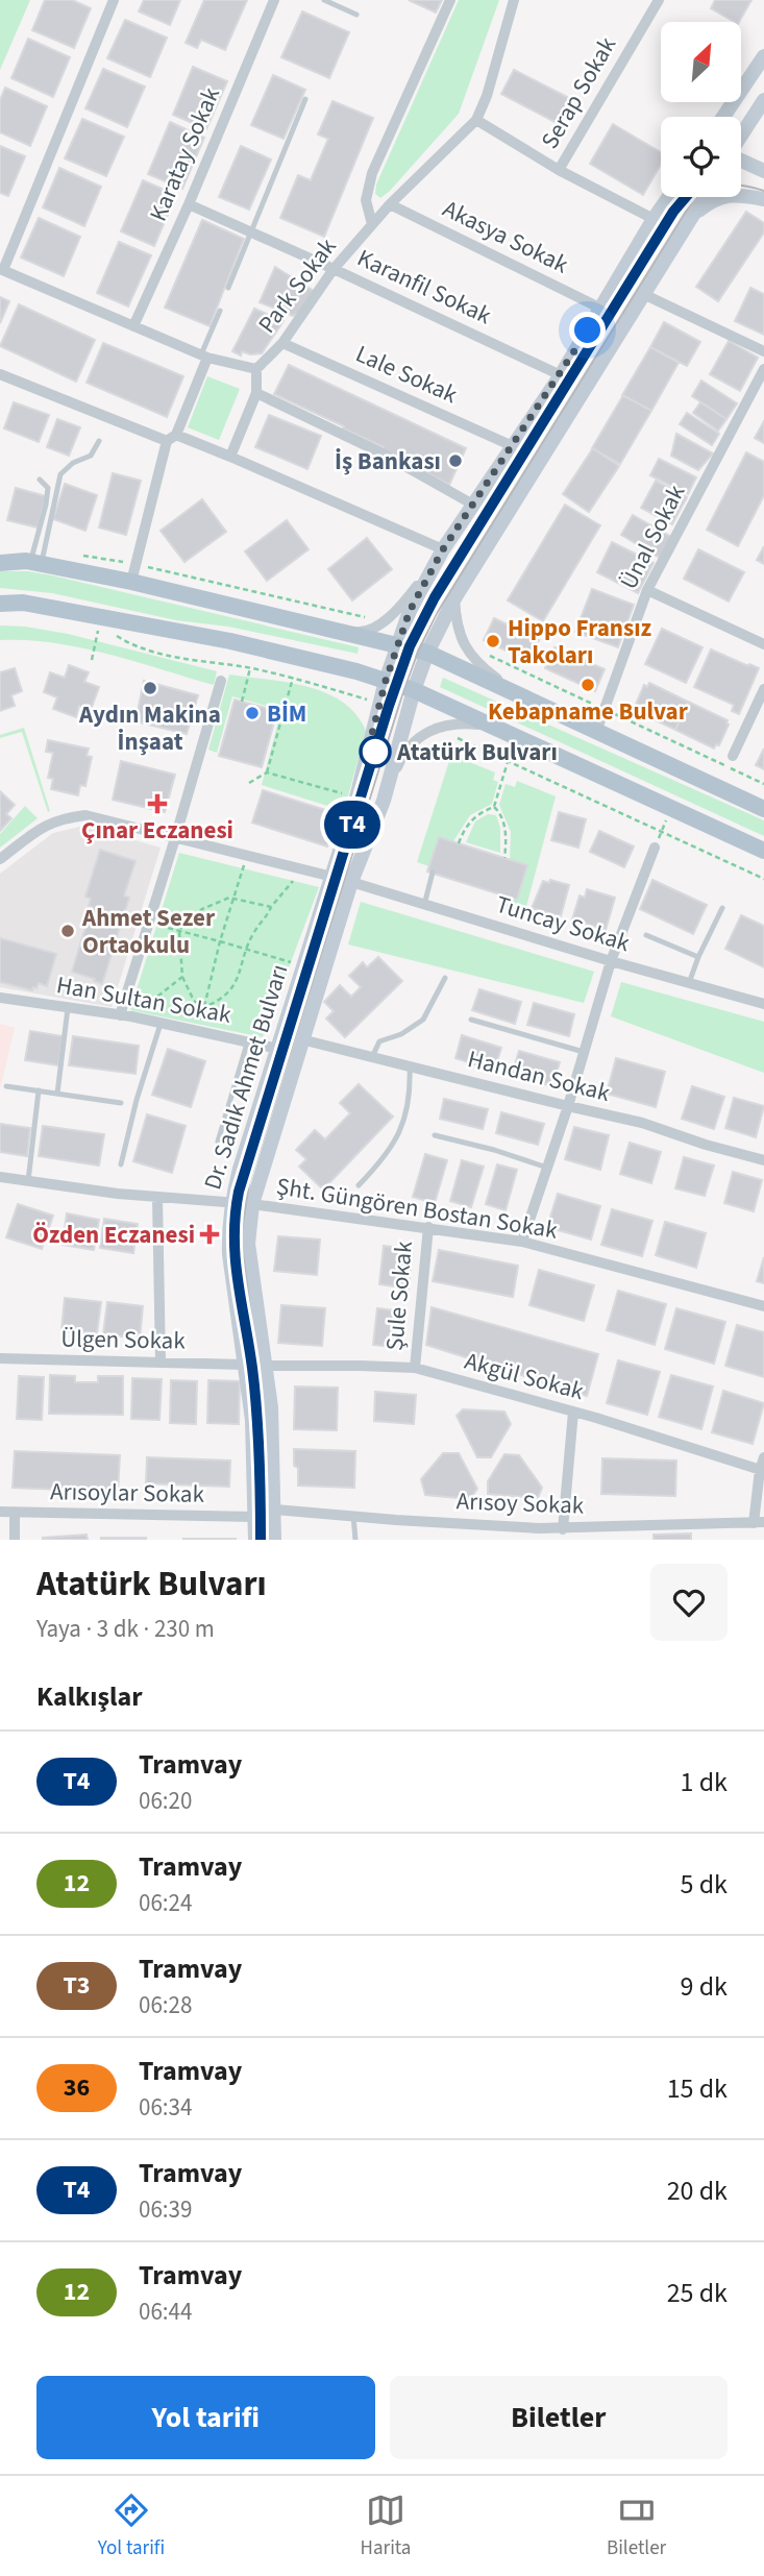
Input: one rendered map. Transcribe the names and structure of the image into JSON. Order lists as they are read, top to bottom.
{
  "streets": {
    "main road": ["Dr. Sadık Ahmet Bulvarı"],
    "street": [
      "Serap Sokak",
      "Karatay Sokak",
      "Akasya Sokak",
      "Park Sokak",
      "Karanfil Sokak",
      "Lale Sokak",
      "Ünal Sokak",
      "Tuncay Sokak",
      "Han Sultan Sokak",
      "Handan Sokak",
      "Şht. Güngören Bostan Sokak",
      "Şule Sokak",
      "Ülgen Sokak",
      "Akgül Sokak",
      "Arısoylar Sokak",
      "Arısoy Sokak"
    ]
  },
  "crossings": [
    ["Karatay Sokak", "Karanfil Sokak"],
    ["Akasya Sokak", "Park Sokak"],
    ["Akasya Sokak", "Dr. Sadık Ahmet Bulvarı"],
    ["Park Sokak", "Karanfil Sokak"],
    ["Park Sokak", "Lale Sokak"],
    ["Karanfil Sokak", "Dr. Sadık Ahmet Bulvarı"],
    ["Lale Sokak", "Dr. Sadık Ahmet Bulvarı"],
    ["Tuncay Sokak", "Dr. Sadık Ahmet Bulvarı"],
    ["Han Sultan Sokak", "Dr. Sadık Ahmet Bulvarı"],
    ["Handan Sokak", "Dr. Sadık Ahmet Bulvarı"],
    ["Dr. Sadık Ahmet Bulvarı", "Şht. Güngören Bostan Sokak"],
    ["Dr. Sadık Ahmet Bulvarı", "Ülgen Sokak"],
    ["Dr. Sadık Ahmet Bulvarı", "Akgül Sokak"],
    ["Dr. Sadık Ahmet Bulvarı", "Arısoylar Sokak"],
    ["Dr. Sadık Ahmet Bulvarı", "Arısoy Sokak"],
    ["Şht. Güngören Bostan Sokak", "Şule Sokak"],
    ["Şule Sokak", "Akgül Sokak"]
  ],
  "places": {
    "other": [
      "İş Bankası",
      "Hippo Fransız Takoları",
      "Kebapname Bulvar",
      "Aydın Makina İnşaat",
      "BİM",
      "Atatürk Bulvarı",
      "Ahmet Sezer Ortaokulu"
    ],
    "health": ["Çınar Eczanesi", "Özden Eczanesi"]
  },
  "lines": ["tram line T4"],
  "north": "top right",
  "page": {
    "on_map": "T4",
    "heading": [
      ["Atatürk Bulvarı", "Yaya · 3 dk · 230 m"],
      "Kalkışlar"
    ],
    "list": [
      {
        "mark": "T4",
        "name": "Tramvay",
        "note": "06:20",
        "value": "1 dk"
      },
      {
        "mark": "12",
        "name": "Tramvay",
        "note": "06:24",
        "value": "5 dk"
      },
      {
        "mark": "T3",
        "name": "Tramvay",
        "note": "06:28",
        "value": "9 dk"
      },
      {
        "mark": "36",
        "name": "Tramvay",
        "note": "06:34",
        "value": "15 dk"
      },
      {
        "mark": "T4",
        "name": "Tramvay",
        "note": "06:39",
        "value": "20 dk"
      },
      {
        "mark": "12",
        "name": "Tramvay",
        "note": "06:44",
        "value": "25 dk"
      }
    ],
    "buttons": ["Yol tarifi", "Biletler"],
    "tabs": ["Yol tarifi", "Harita", "Biletler"]
  }
}
